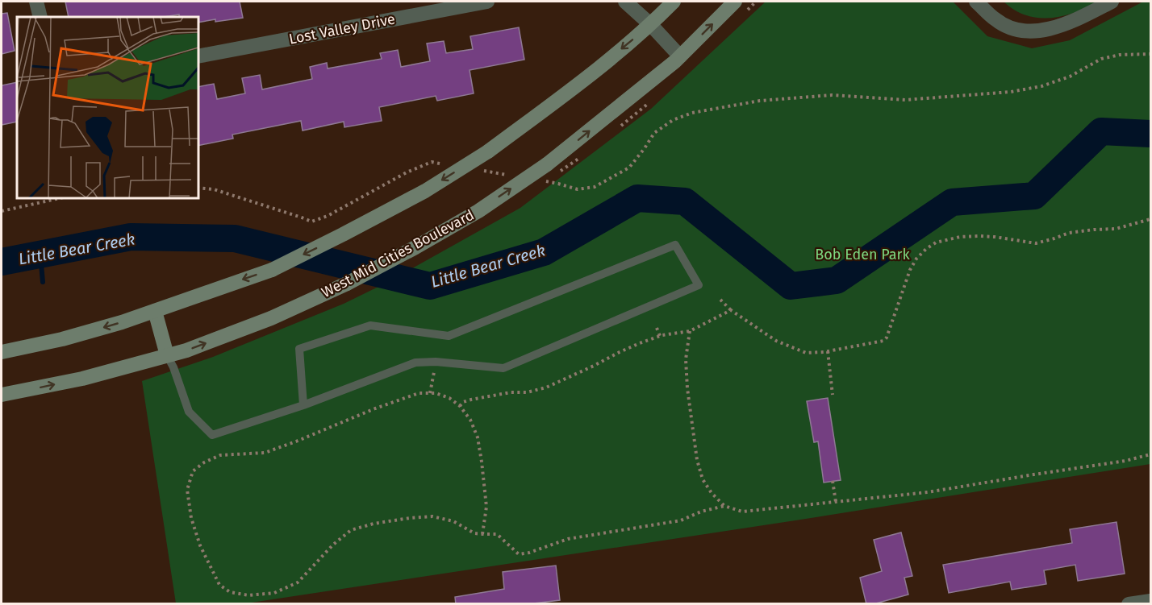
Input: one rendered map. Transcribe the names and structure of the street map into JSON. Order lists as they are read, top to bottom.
{
  "streets": {
    "main road": ["West Mid Cities Boulevard"],
    "street": ["Lost Valley Drive"]
  },
  "water": ["Little Bear Creek"],
  "parks": ["Bob Eden Park"]
}
